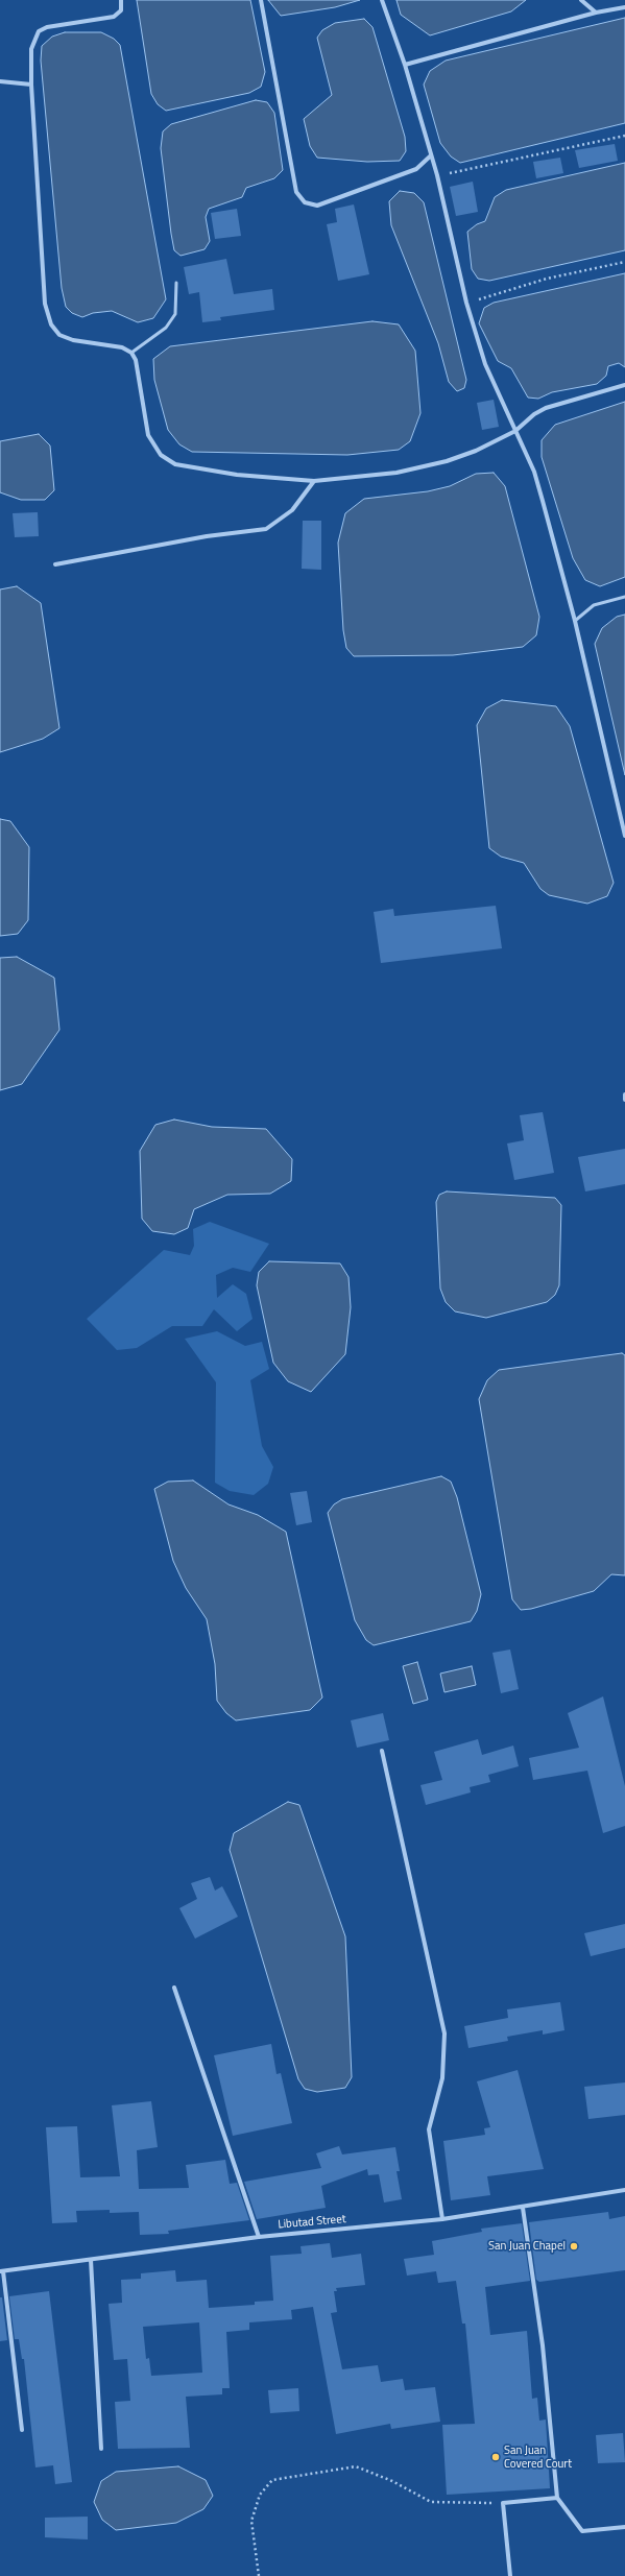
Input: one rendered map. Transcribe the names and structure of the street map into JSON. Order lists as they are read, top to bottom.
{
  "streets": {
    "street": ["Libutad Street"]
  },
  "places": ["San Juan Chapel", "San Juan Covered Court"]
}
